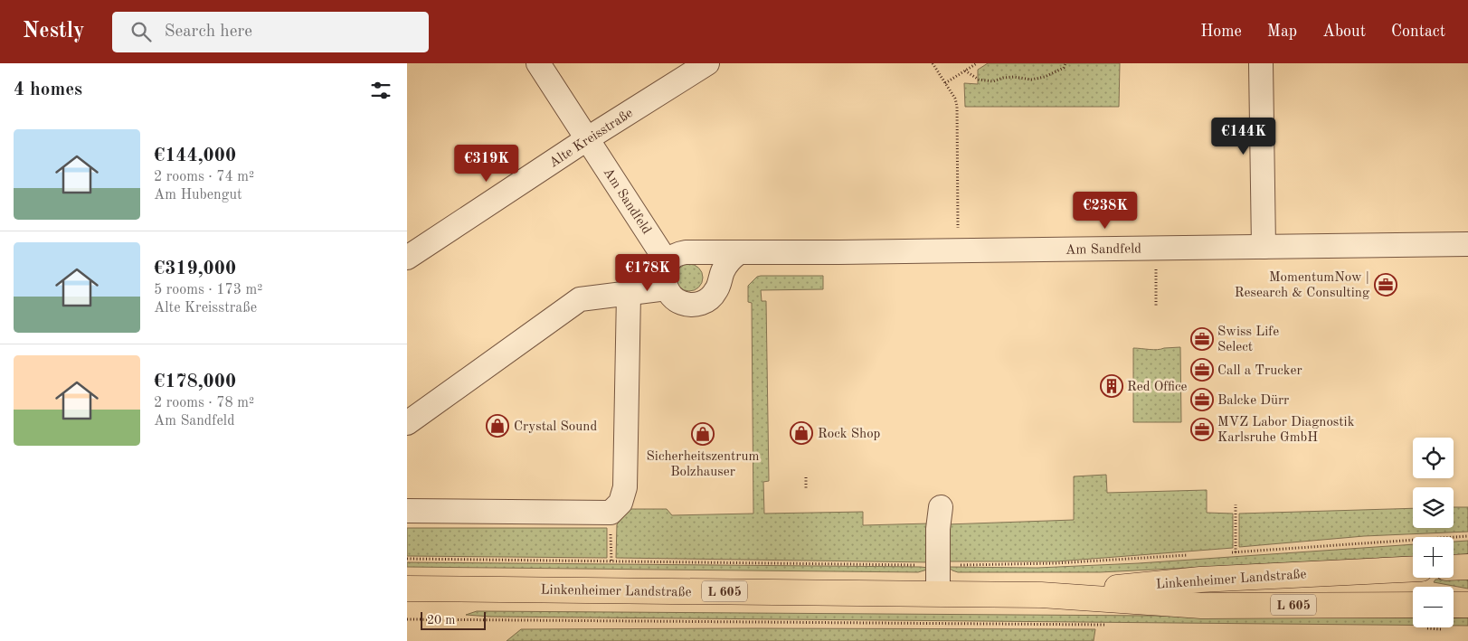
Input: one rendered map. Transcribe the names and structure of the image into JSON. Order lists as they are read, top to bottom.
{
  "streets": {
    "main road": ["Linkenheimer Landstraße", "L 605"],
    "street": ["Alte Kreisstraße", "Am Sandfeld"]
  },
  "crossings": [
    ["Alte Kreisstraße", "Am Sandfeld"]
  ],
  "places": {
    "office": [
      "MomentumNow | Research & Consulting",
      "Swiss Life Select",
      "Call a Trucker",
      "Balcke Dürr",
      "MVZ Labor Diagnostik Karlsruhe GmbH"
    ],
    "building": ["Red Office"],
    "shop": ["Crystal Sound", "Rock Shop", "Sicherheitszentrum Bolzhauser"]
  },
  "scale_bar": "20 m",
  "page": {
    "header": "Nestly",
    "search": "Search here",
    "nav": [
      "Home",
      "Map",
      "About",
      "Contact"
    ],
    "heading": "4 homes",
    "list": [
      {
        "name": "€144,000",
        "note": "2 rooms · 74 m² · Am Hubengut"
      },
      {
        "name": "€319,000",
        "note": "5 rooms · 173 m² · Alte Kreisstraße"
      },
      {
        "name": "€178,000",
        "note": "2 rooms · 78 m² · Am Sandfeld"
      }
    ],
    "price": [
      "€144K",
      "€319K",
      "€238K",
      "€178K"
    ],
    "map_buttons": ["+", "−"],
    "scale": "20 m"
  }
}
